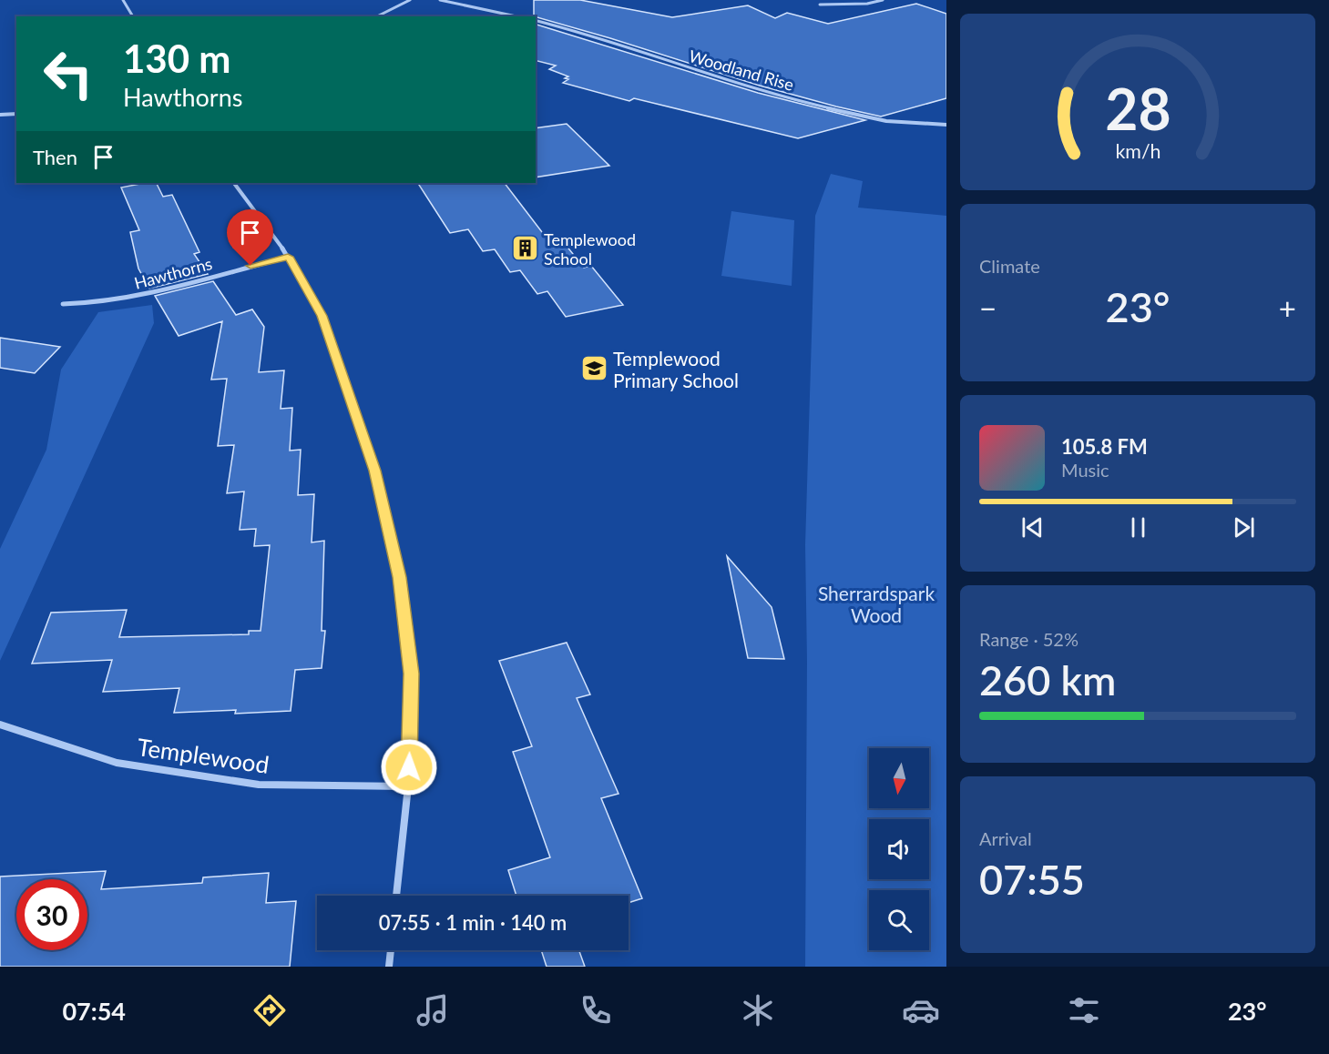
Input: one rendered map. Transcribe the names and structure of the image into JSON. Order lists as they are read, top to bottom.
{
  "streets": {
    "street": ["Woodland Rise", "Hawthorns", "Templewood"]
  },
  "parks": ["Sherrardspark Wood"],
  "places": {
    "building": ["Templewood School"],
    "school or university": ["Templewood Primary School"]
  },
  "north": "bottom",
  "page": {
    "turn": ["130 m", "Hawthorns"],
    "then": "Then",
    "tile": [
      "Climate",
      ["Range · 52%", "260 km"],
      ["Arrival", "07:55"]
    ],
    "heat": ["−", "23°", "+"],
    "song": ["105.8 FM", "Music"],
    "limit": "30",
    "trip": "07:55 · 1 min · 140 m",
    "tabs": ["07:54", "23°"],
    "gauge": ["28", "km/h"]
  }
}
